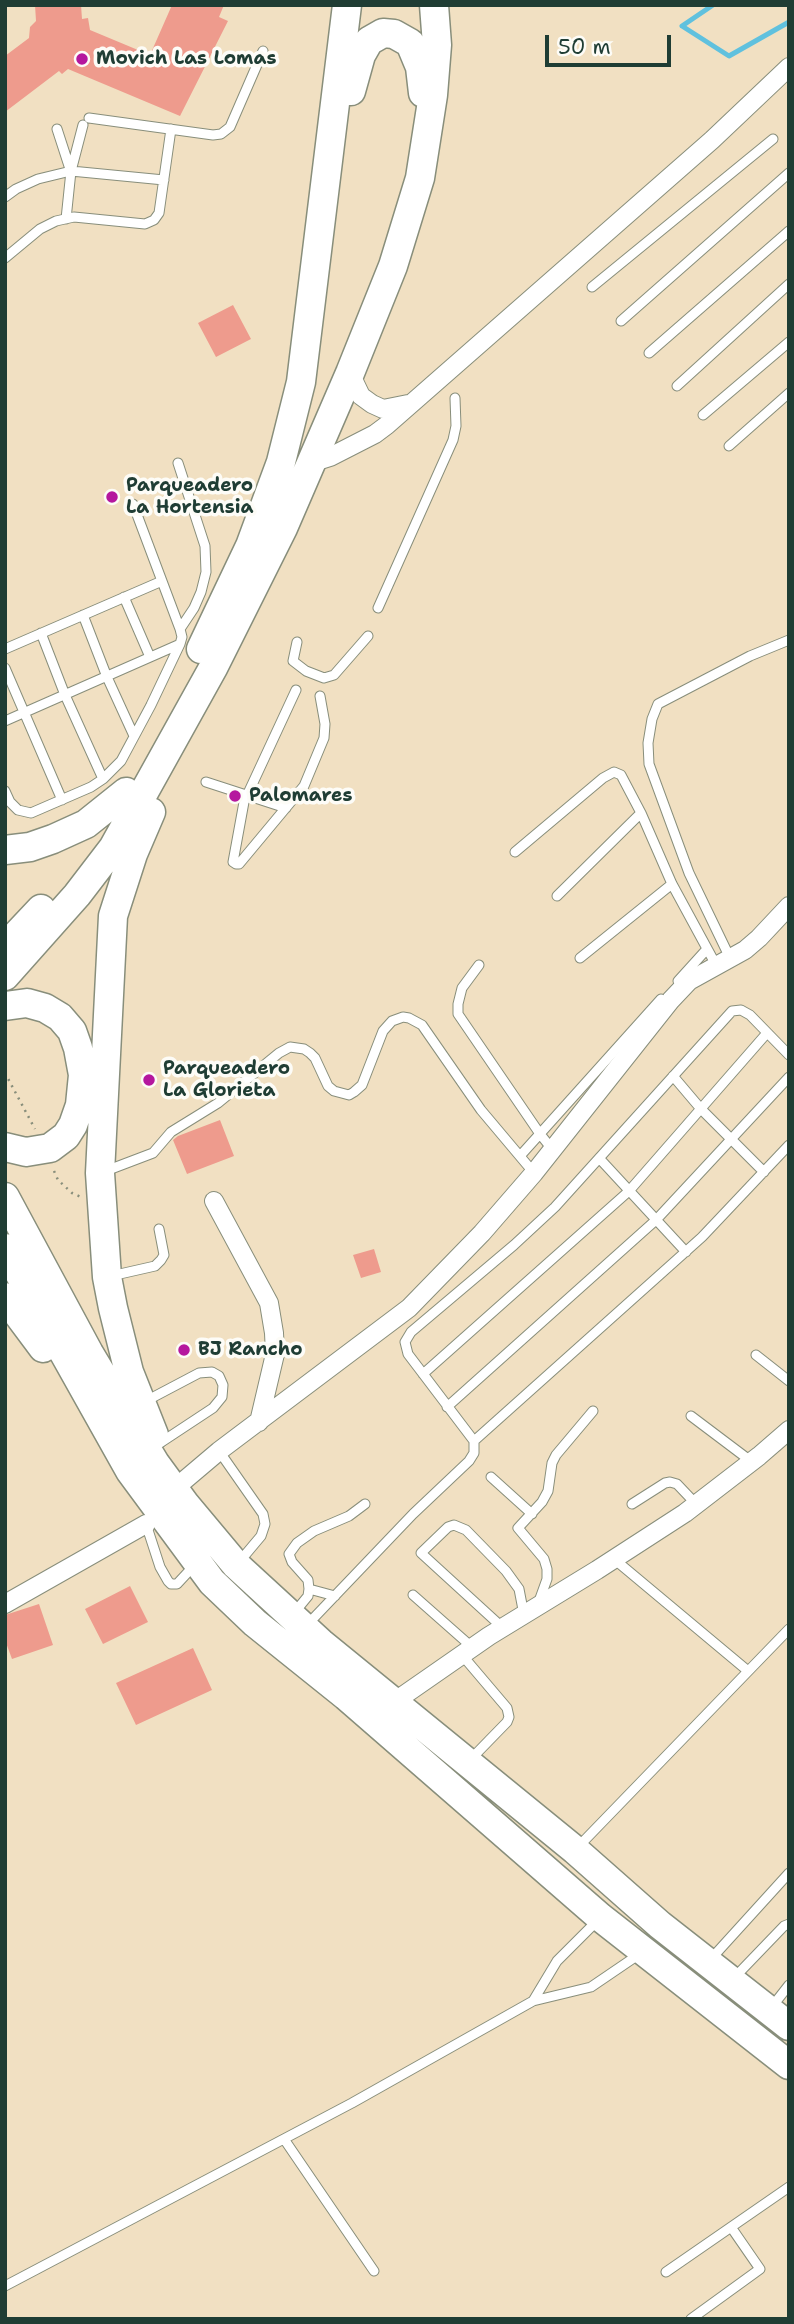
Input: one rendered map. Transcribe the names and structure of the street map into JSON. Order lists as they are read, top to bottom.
{
  "places": [
    "Movich Las Lomas",
    "Parqueadero La Hortensia",
    "Palomares",
    "Parqueadero La Glorieta",
    "BJ Rancho"
  ],
  "scale_bar": "50 m"
}
